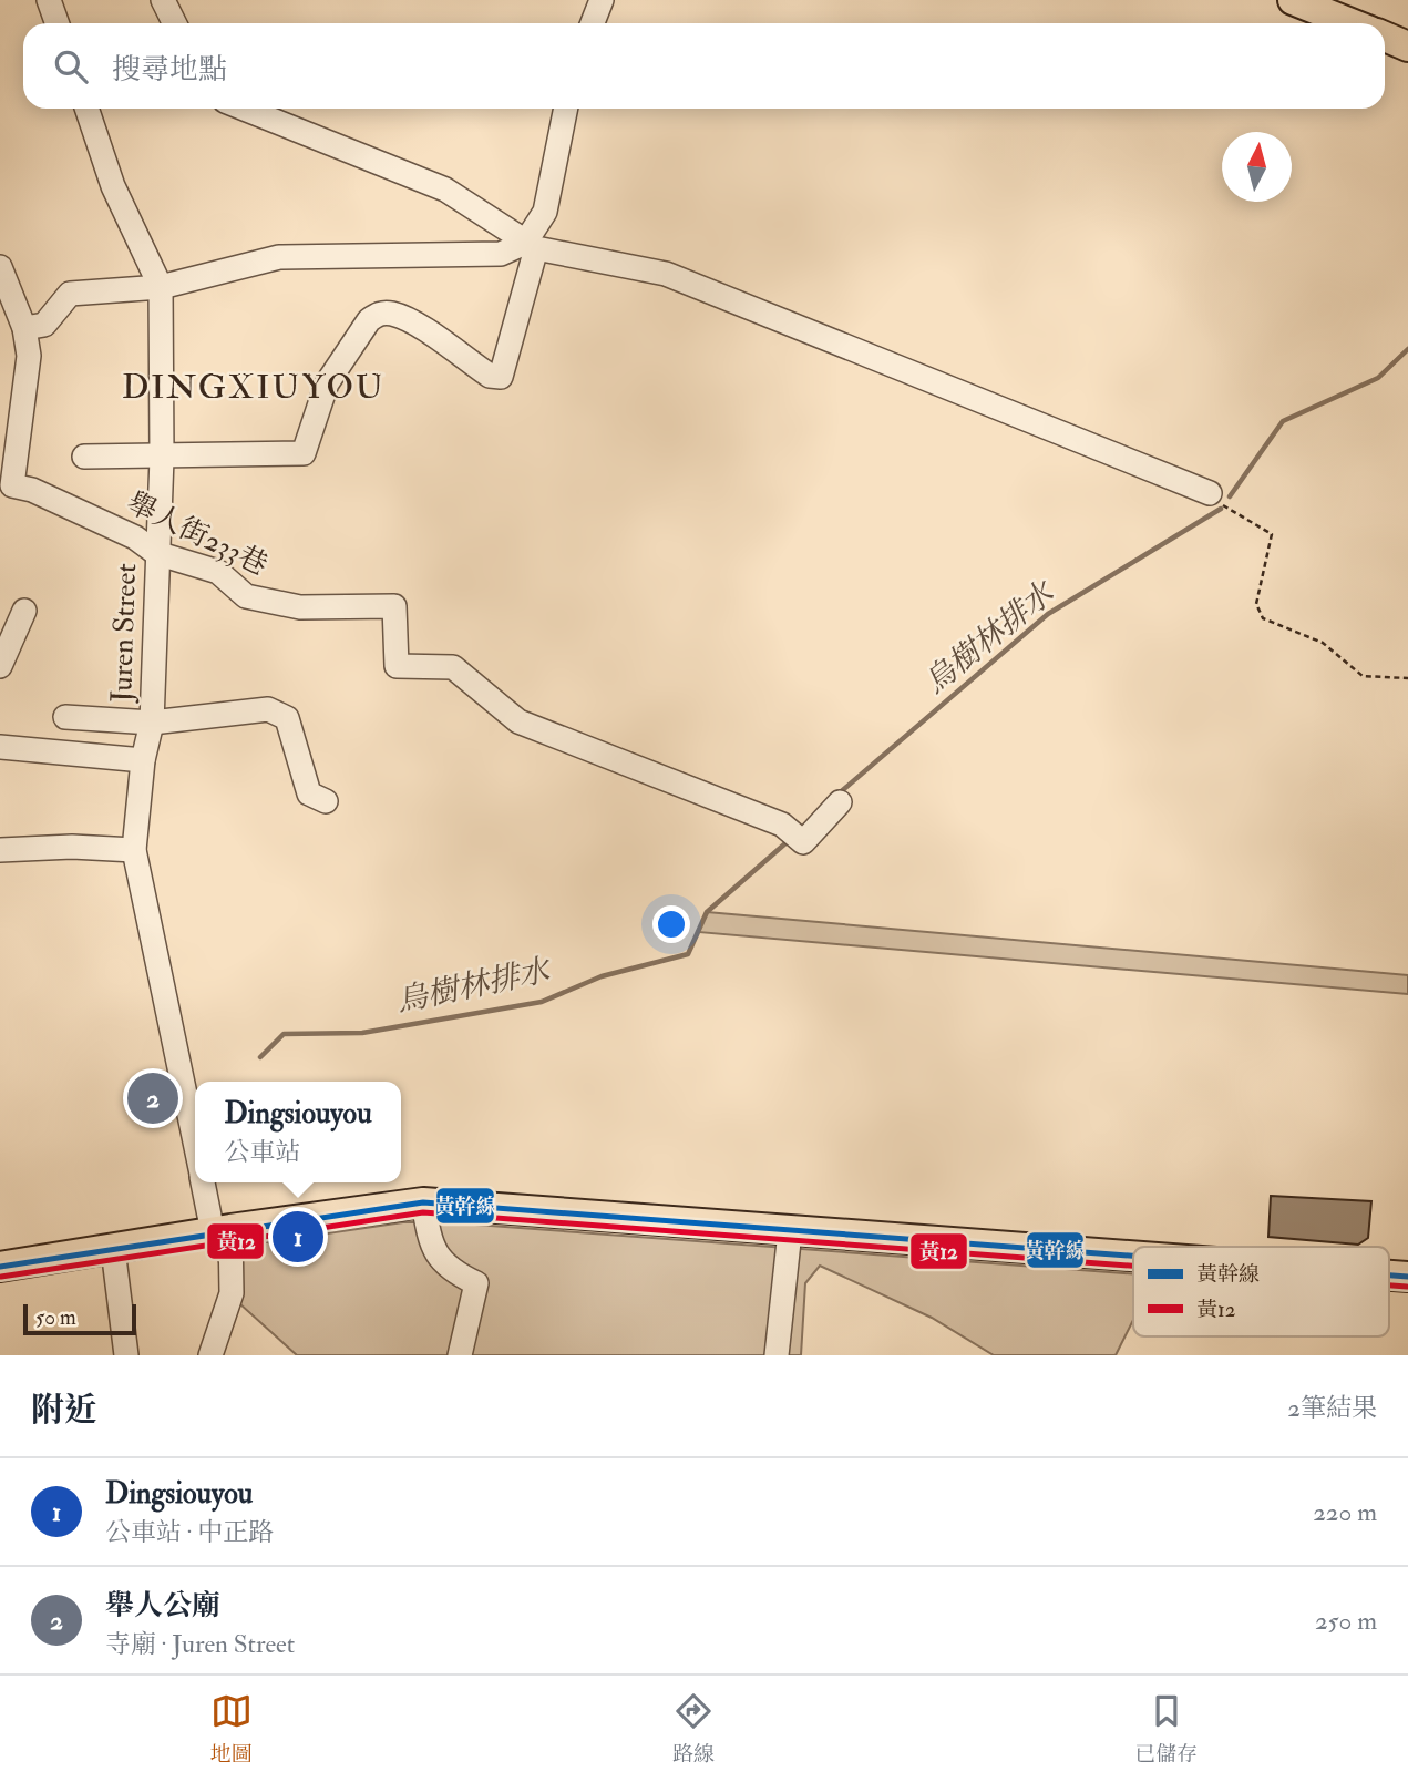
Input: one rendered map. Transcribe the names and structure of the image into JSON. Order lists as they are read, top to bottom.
{
  "streets": {
    "street": ["舉人街233巷", "Juren Street"]
  },
  "crossings": [
    ["舉人街233巷", "Juren Street"]
  ],
  "districts": ["DINGXIUYOU"],
  "water": ["烏樹林排水"],
  "lines": ["transit line 黃幹線", "transit line 黃12"],
  "legend": ["黃幹線", "黃12"],
  "scale_bar": "50 m",
  "north": "top",
  "page": {
    "search": "搜尋地點",
    "pins": ["2", "1"],
    "popup": ["Dingsiouyou", "公車站"],
    "scale": "50 m",
    "heading": ["附近", "2筆結果"],
    "list": [
      {
        "mark": "1",
        "name": "Dingsiouyou",
        "note": "公車站 · 中正路",
        "value": "220 m"
      },
      {
        "mark": "2",
        "name": "舉人公廟",
        "note": "寺廟 · Juren Street",
        "value": "250 m"
      }
    ],
    "nav": ["地圖", "路線", "已儲存"]
  }
}
